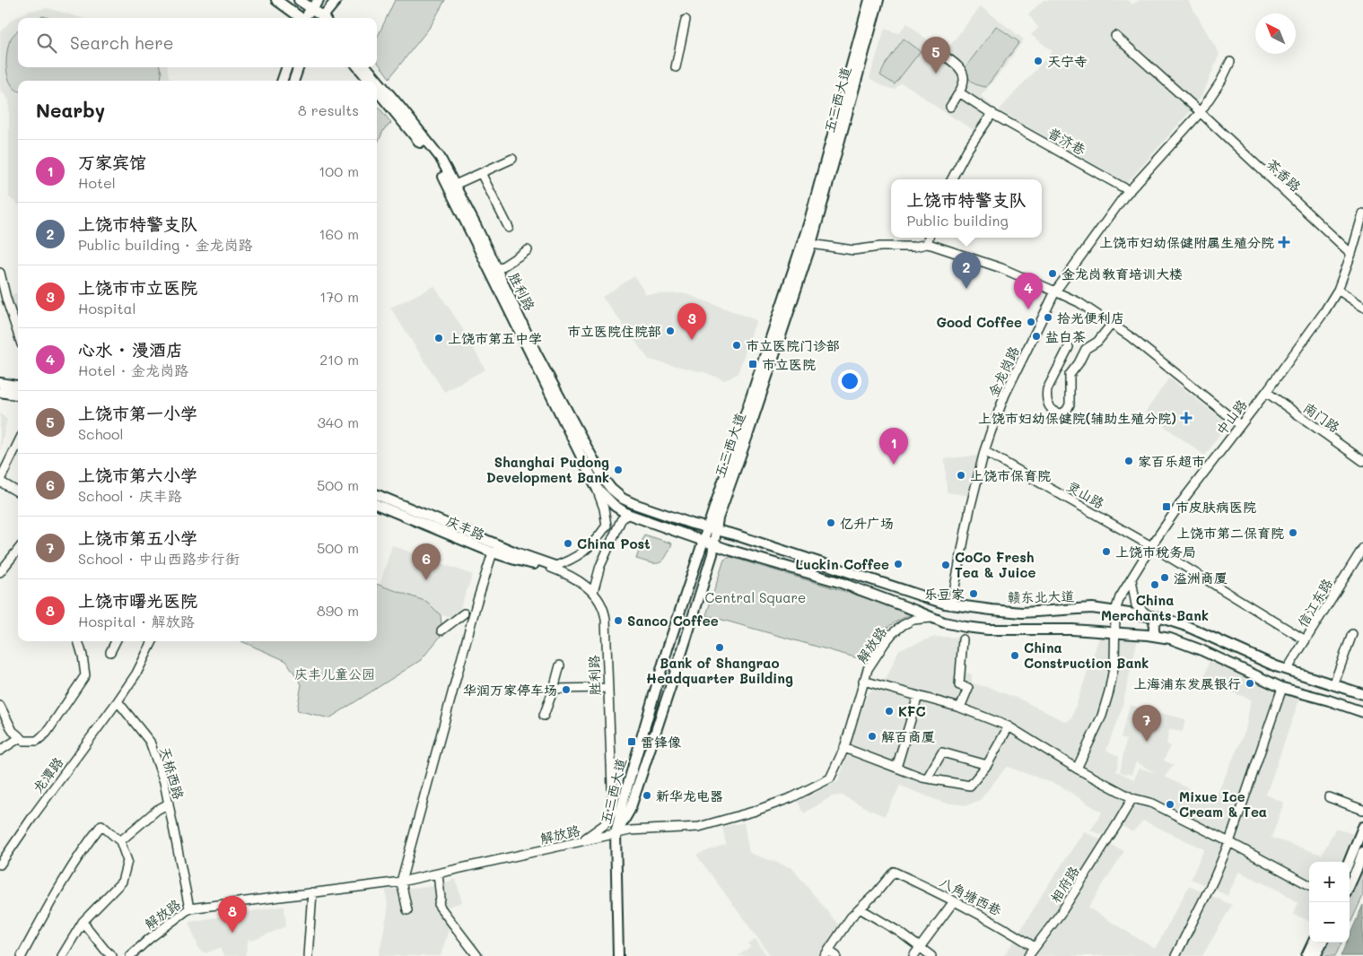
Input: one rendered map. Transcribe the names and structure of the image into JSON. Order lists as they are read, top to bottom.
{
  "streets": {
    "main road": [
      "五三西大道",
      "胜利路",
      "庆丰路",
      "赣东北大道"
    ],
    "street": [
      "普济巷",
      "茶香路",
      "金龙岗路",
      "中山路",
      "南门路",
      "灵山路",
      "信江东路",
      "解放路",
      "天桥西路",
      "龙潭路",
      "相府路",
      "八角塘西巷"
    ]
  },
  "crossings": [
    ["五三西大道", "胜利路"],
    ["五三西大道", "赣东北大道"],
    ["五三西大道", "解放路"],
    ["普济巷", "金龙岗路"],
    ["茶香路", "金龙岗路"],
    ["茶香路", "中山路"],
    ["胜利路", "中山路"],
    ["胜利路", "庆丰路"],
    ["胜利路", "赣东北大道"],
    ["胜利路", "解放路"],
    ["金龙岗路", "灵山路"],
    ["金龙岗路", "赣东北大道"],
    ["中山路", "南门路"],
    ["中山路", "灵山路"],
    ["中山路", "赣东北大道"],
    ["灵山路", "信江东路"],
    ["赣东北大道", "信江东路"],
    ["解放路", "天桥西路"],
    ["天桥西路", "龙潭路"],
    ["相府路", "八角塘西巷"]
  ],
  "parks": ["Central Square", "庆丰儿童公园"],
  "places": {
    "other": [
      "天宁寺",
      "金龙岗教育培训大楼",
      "拾光便利店",
      "Good Coffee",
      "市立医院住院部",
      "盐白茶",
      "上饶市第五中学",
      "市立医院门诊部",
      "家百乐超市",
      "Shanghai Pudong Development Bank",
      "上饶市保育院",
      "亿升广场",
      "上饶市第二保育院",
      "China Post",
      "上饶市税务局",
      "Luckin Coffee",
      "CoCo Fresh Tea & Juice",
      "溢洲商厦",
      "China Merchants Bank",
      "乐豆家",
      "Sanco Coffee",
      "Bank of Shangrao Headquarter Building",
      "China Construction Bank",
      "上海浦东发展银行",
      "华润万家停车场",
      "KFC",
      "解百商厦",
      "新华龙电器",
      "Mixue Ice Cream & Tea"
    ],
    "health": ["上饶市妇幼保健附属生殖分院", "上饶市妇幼保健院(辅助生殖分院)"],
    "transit": ["市立医院", "市皮肤病医院", "雷锋像"]
  },
  "north": "top left",
  "page": {
    "search": "Search here",
    "pins": [
      "5",
      "2",
      "4",
      "3",
      "1",
      "6",
      "7",
      "8"
    ],
    "heading": ["Nearby", "8 results"],
    "list": [
      {
        "mark": "1",
        "name": "万家宾馆",
        "note": "Hotel",
        "value": "100 m"
      },
      {
        "mark": "2",
        "name": "上饶市特警支队",
        "note": "Public building · 金龙岗路",
        "value": "160 m"
      },
      {
        "mark": "3",
        "name": "上饶市市立医院",
        "note": "Hospital",
        "value": "170 m"
      },
      {
        "mark": "4",
        "name": "心水 · 漫酒店",
        "note": "Hotel · 金龙岗路",
        "value": "210 m"
      },
      {
        "mark": "5",
        "name": "上饶市第一小学",
        "note": "School",
        "value": "340 m"
      },
      {
        "mark": "6",
        "name": "上饶市第六小学",
        "note": "School · 庆丰路",
        "value": "500 m"
      },
      {
        "mark": "7",
        "name": "上饶市第五小学",
        "note": "School · 中山西路步行街",
        "value": "500 m"
      },
      {
        "mark": "8",
        "name": "上饶市曙光医院",
        "note": "Hospital · 解放路",
        "value": "890 m"
      }
    ],
    "popup": ["上饶市特警支队", "Public building"],
    "map_buttons": ["+", "−"]
  }
}
